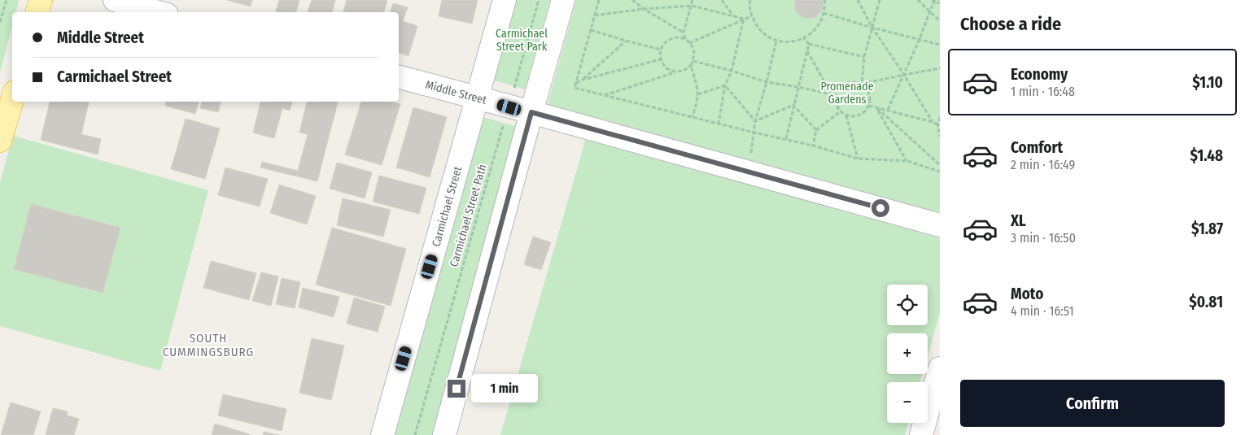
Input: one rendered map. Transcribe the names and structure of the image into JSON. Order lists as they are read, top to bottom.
{
  "streets": {
    "street": ["Middle Street", "Carmichael Street"],
    "path": ["Carmichael Street Path"]
  },
  "crossings": [
    ["Middle Street", "Carmichael Street"],
    ["Middle Street", "Carmichael Street Path"]
  ],
  "districts": ["SOUTH CUMMINGSBURG"],
  "parks": ["Carmichael Street Park", "Promenade Gardens"],
  "page": {
    "heading": "Choose a ride",
    "banner": ["Middle Street", "Carmichael Street"],
    "list": [
      {
        "name": "Economy",
        "note": "1 min · 16:48",
        "value": "$1.10"
      },
      {
        "name": "Comfort",
        "note": "2 min · 16:49",
        "value": "$1.48"
      },
      {
        "name": "XL",
        "note": "3 min · 16:50",
        "value": "$1.87"
      },
      {
        "name": "Moto",
        "note": "4 min · 16:51",
        "value": "$0.81"
      }
    ],
    "map_buttons": ["+", "−"],
    "buttons": "Confirm",
    "bubble": "1 min"
  }
}
